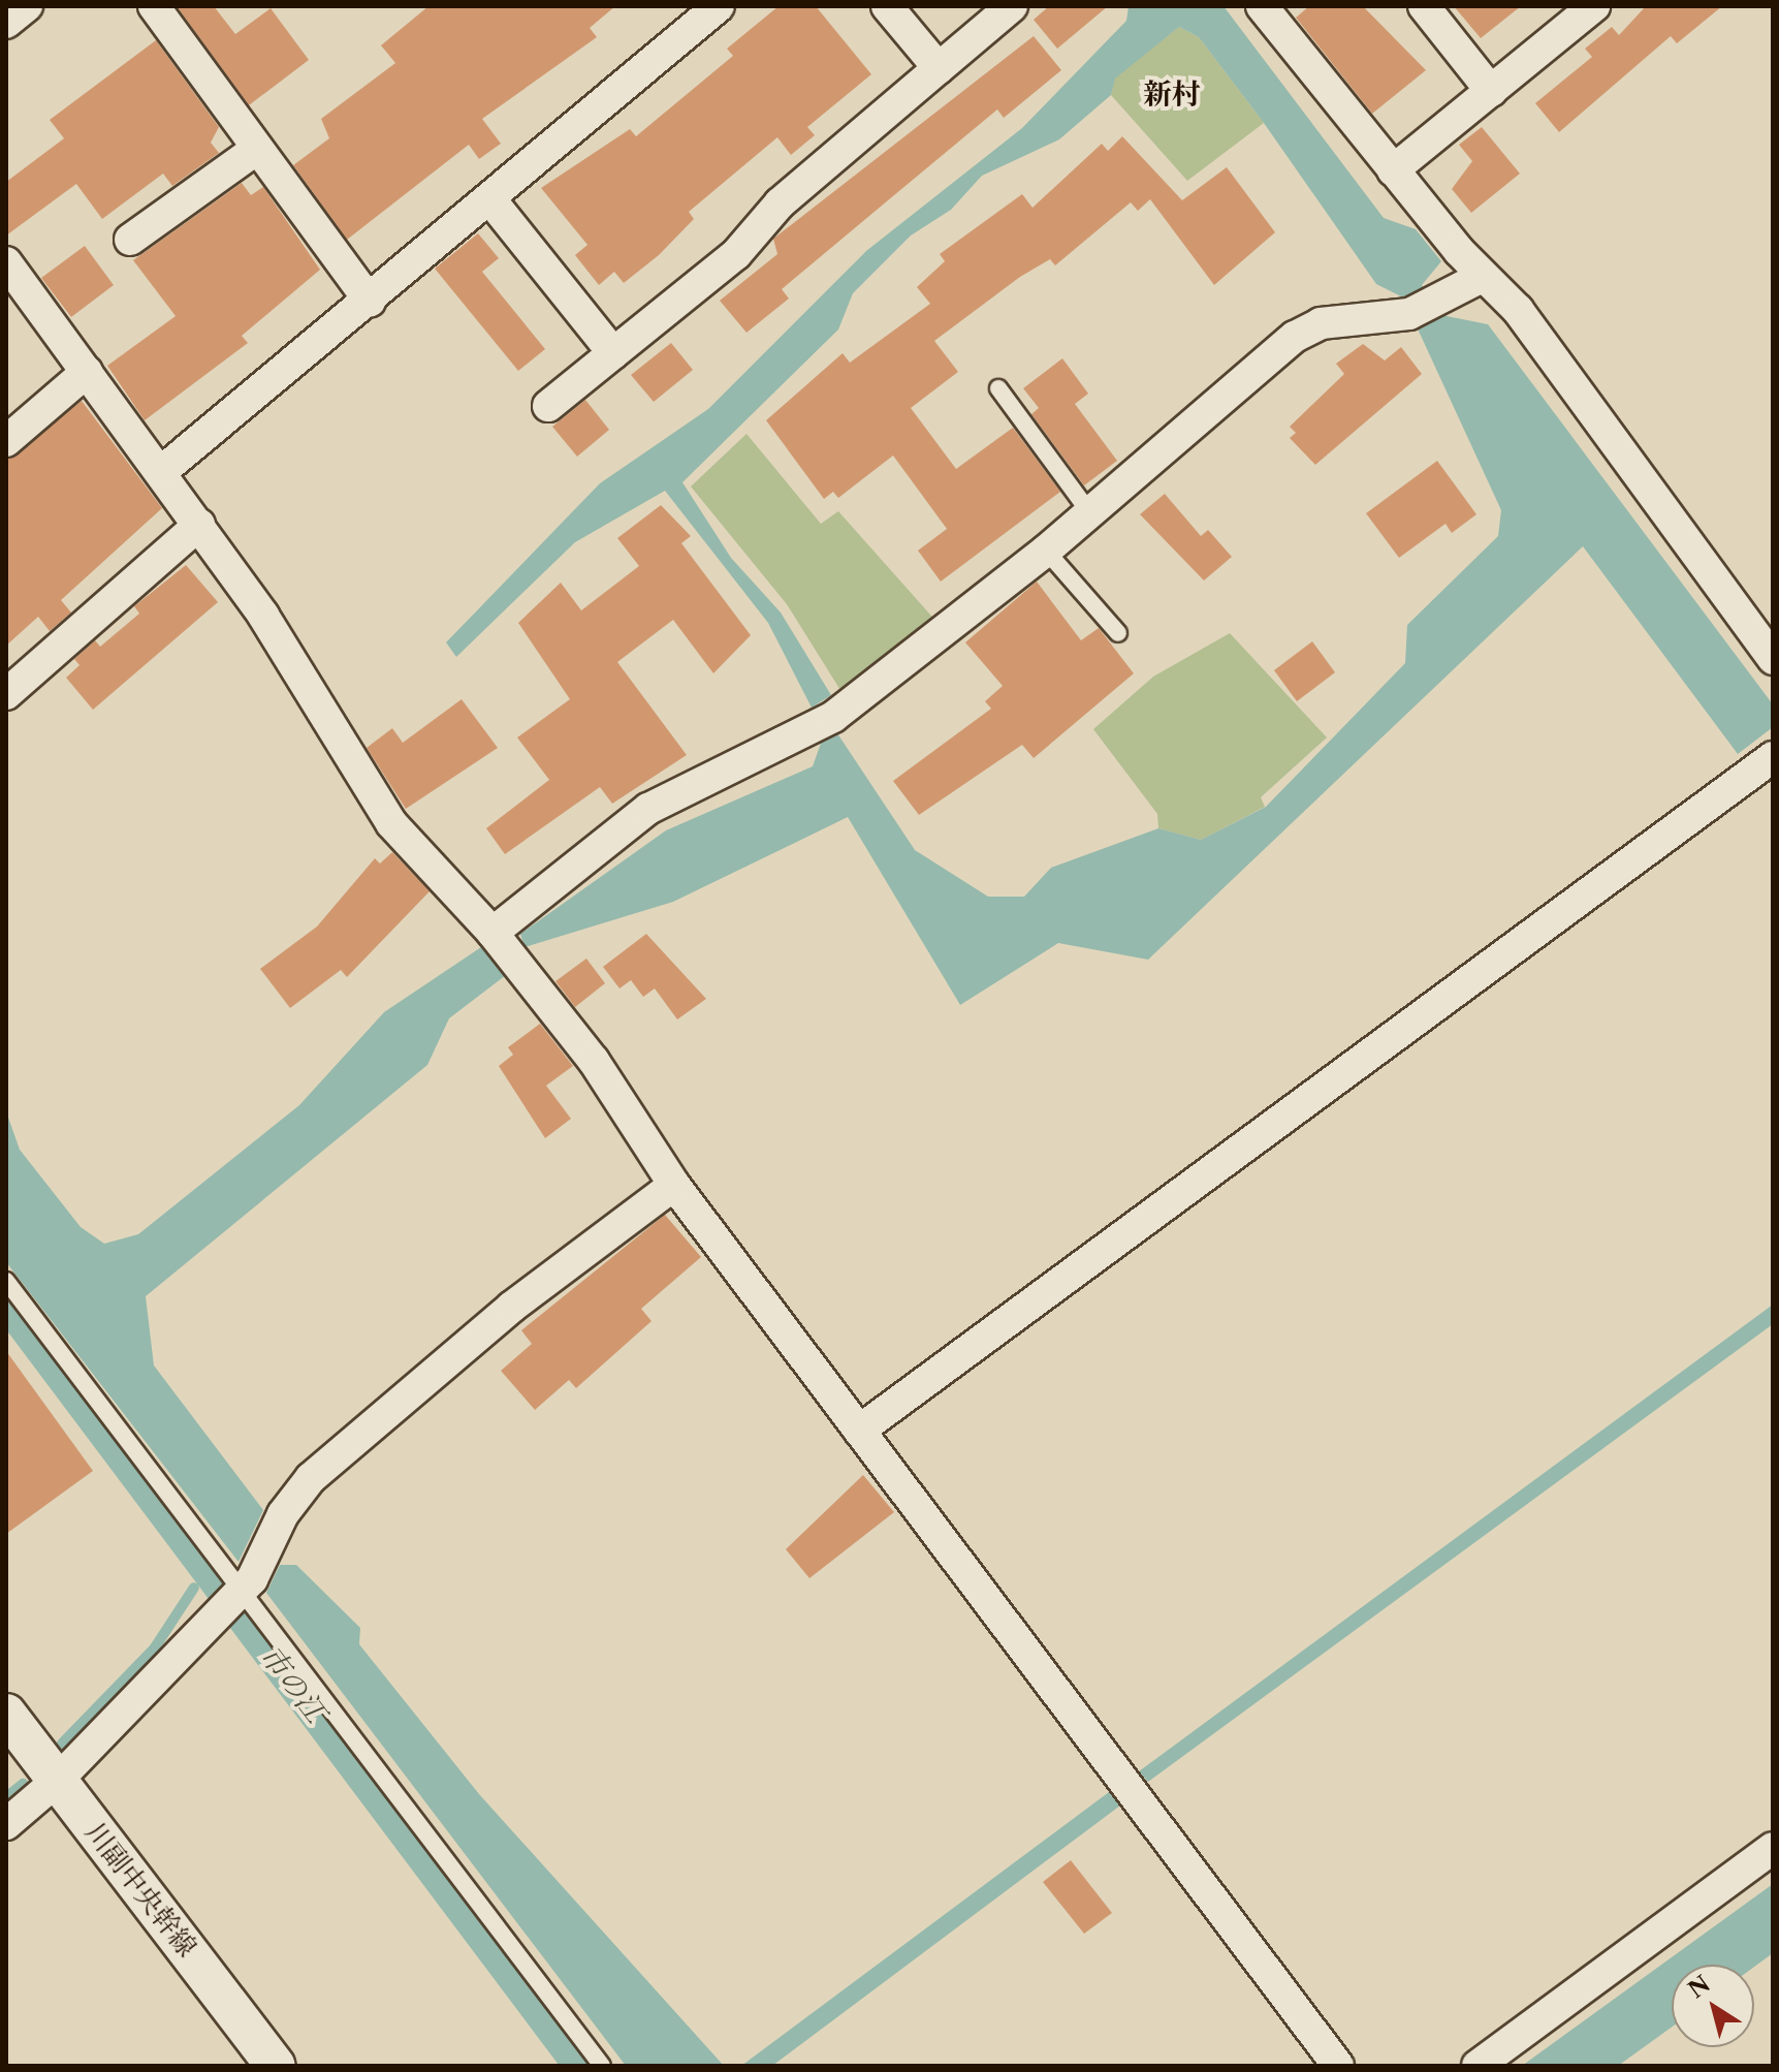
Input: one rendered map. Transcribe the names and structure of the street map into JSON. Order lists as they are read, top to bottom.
{
  "streets": {
    "street": ["川副中央幹線"]
  },
  "districts": ["新村"],
  "water": ["市の江"],
  "north": "top left"
}
